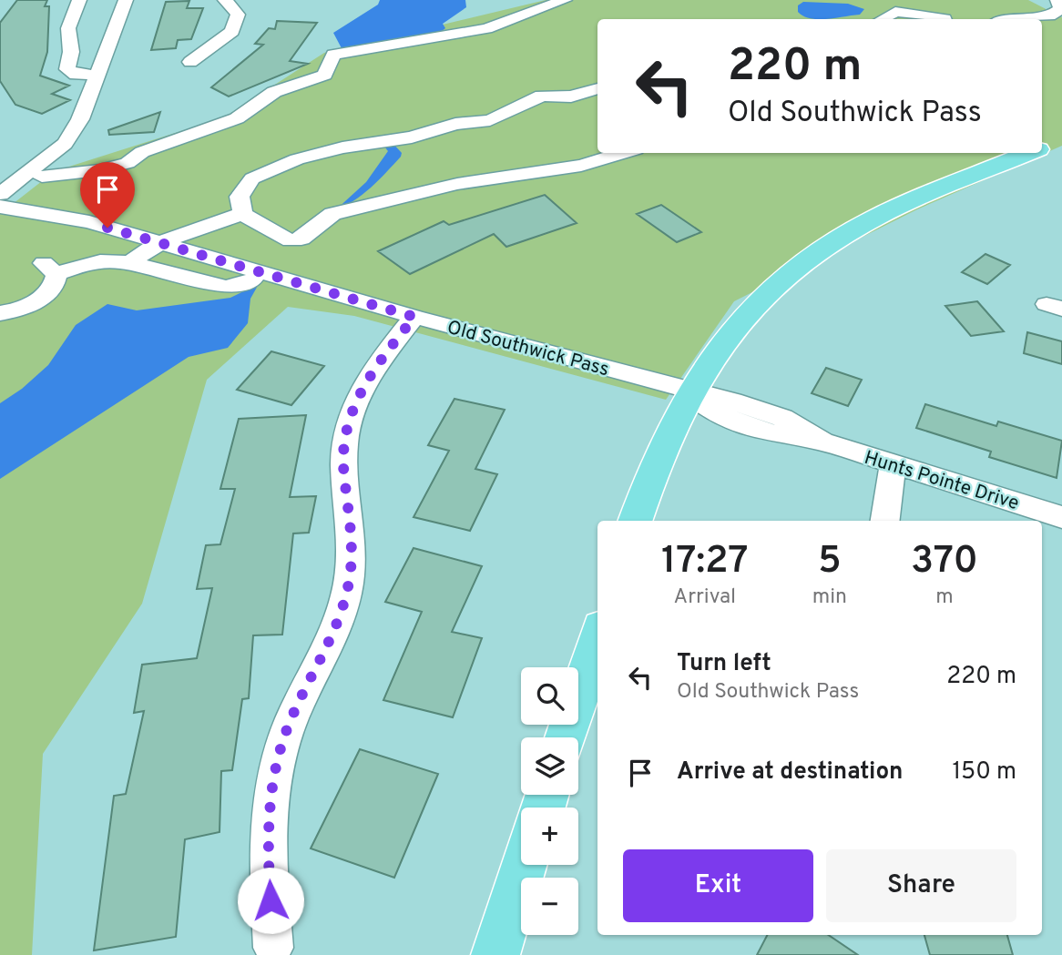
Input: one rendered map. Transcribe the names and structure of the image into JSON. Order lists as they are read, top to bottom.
{
  "streets": {
    "street": ["Old Southwick Pass", "Hunts Pointe Drive"]
  },
  "crossings": [
    ["Old Southwick Pass", "Hunts Pointe Drive"]
  ],
  "page": {
    "turn": ["220 m", "Old Southwick Pass"],
    "eta": [
      "17:27",
      "Arrival",
      "5",
      "min",
      "370",
      "m"
    ],
    "list": [
      {
        "name": "Turn left",
        "note": "Old Southwick Pass",
        "value": "220 m"
      },
      {
        "name": "Arrive at destination",
        "value": "150 m"
      }
    ],
    "map_buttons": ["+", "−"],
    "buttons": ["Exit", "Share"]
  }
}
